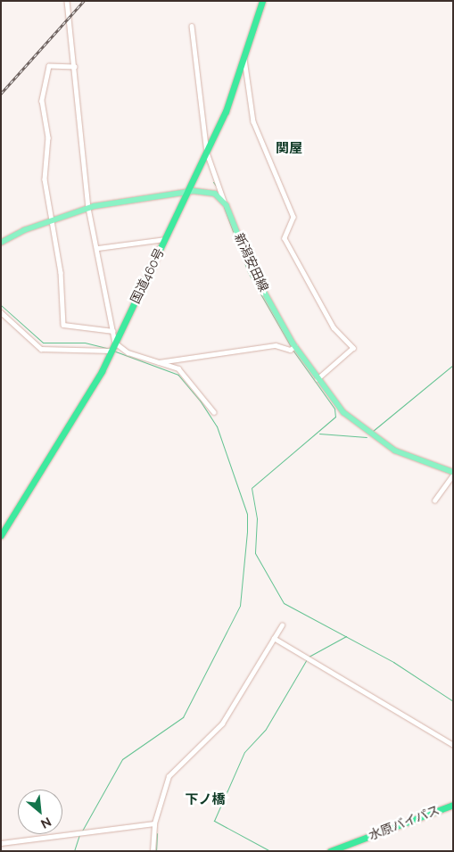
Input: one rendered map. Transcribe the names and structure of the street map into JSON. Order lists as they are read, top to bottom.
{
  "streets": {
    "highway": ["国道460号", "水原バイパス"],
    "main road": ["新潟安田線"]
  },
  "districts": ["関屋", "下ノ橋"],
  "north": "bottom right"
}
